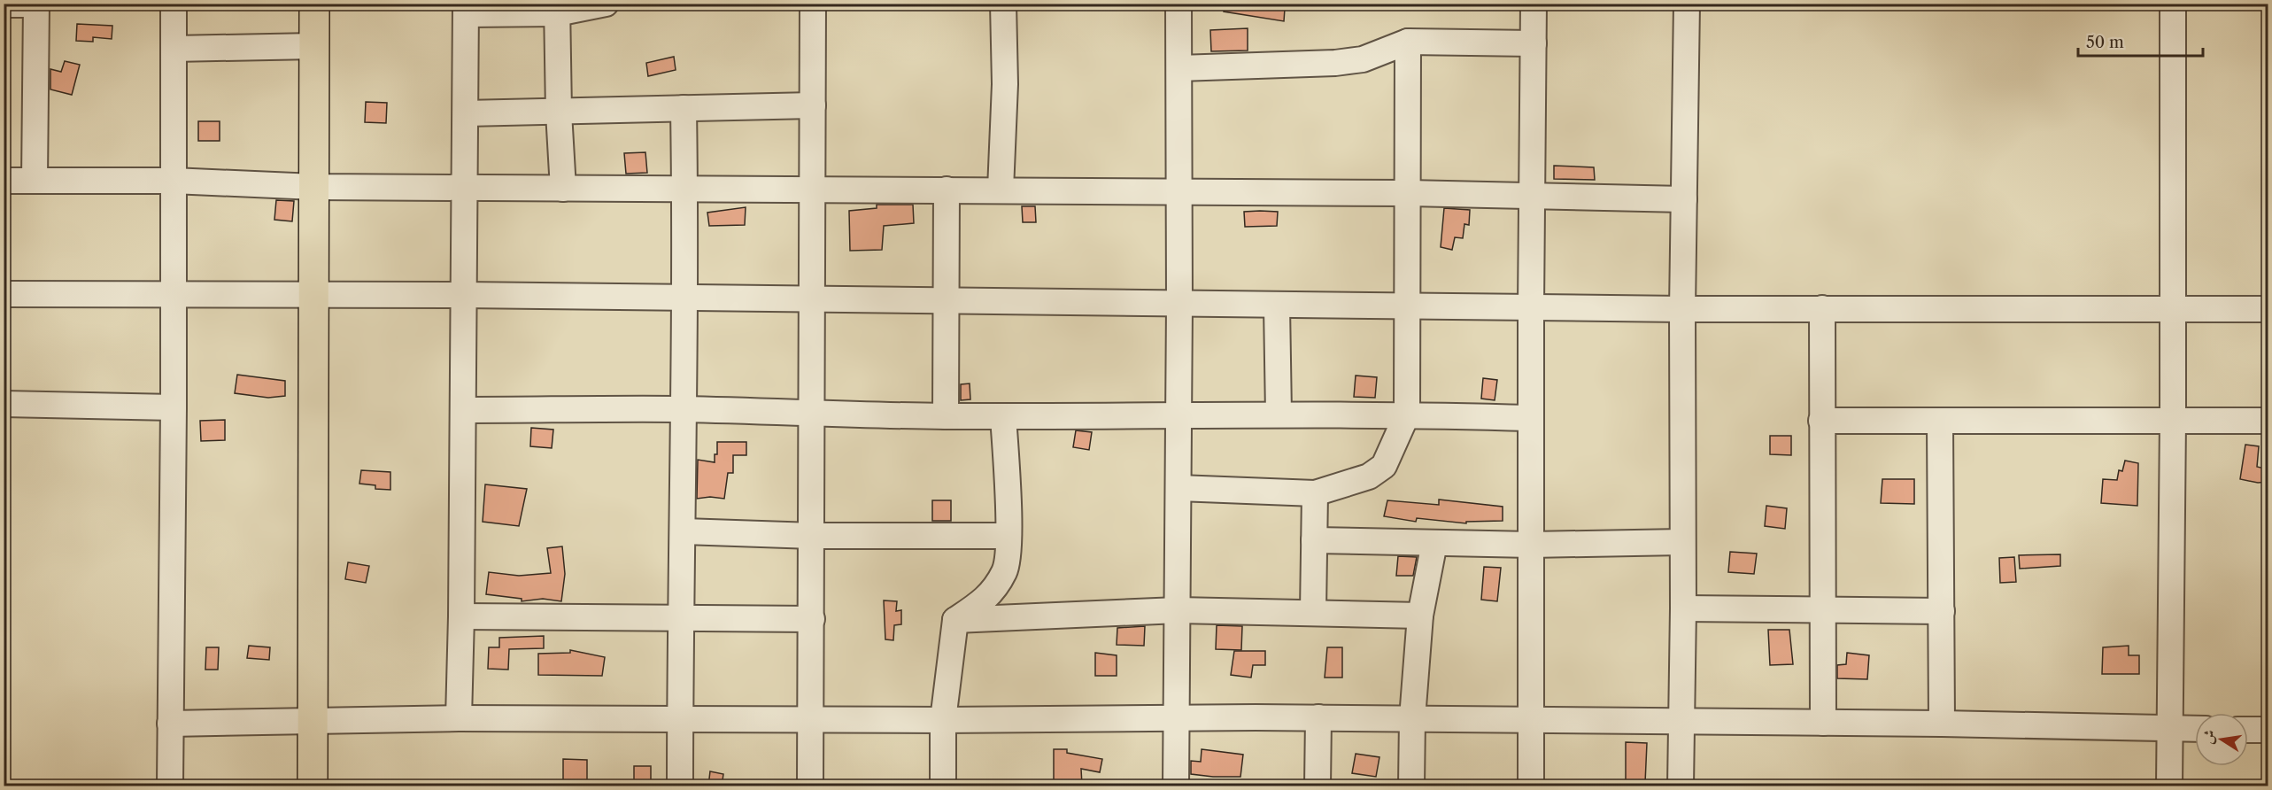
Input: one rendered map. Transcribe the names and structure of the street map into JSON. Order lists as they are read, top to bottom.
{
  "scale_bar": "50 m",
  "north": "left"
}
